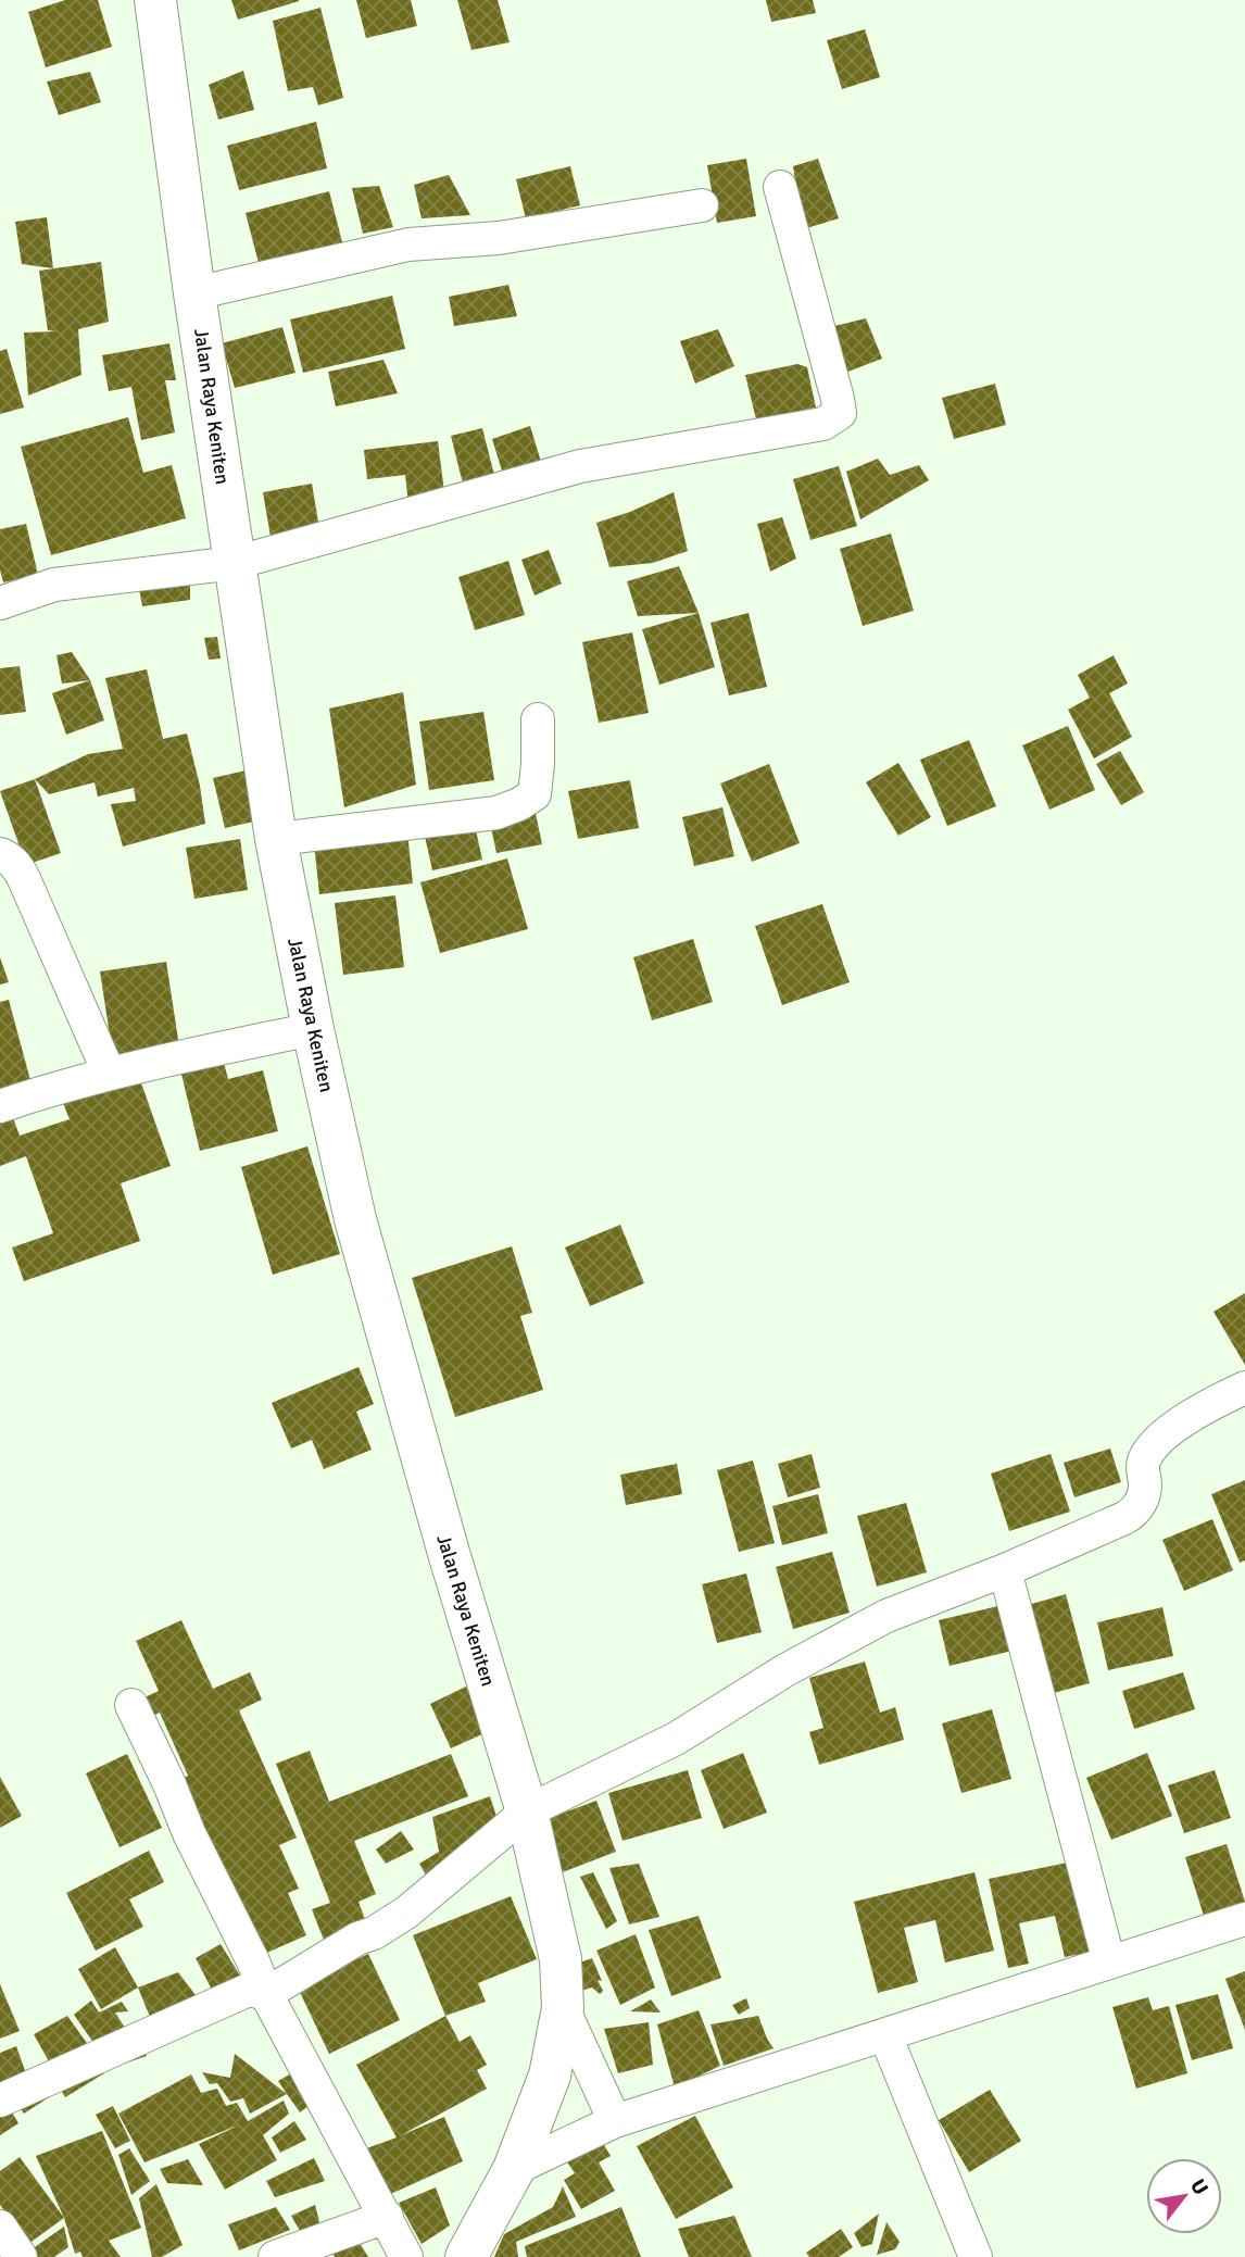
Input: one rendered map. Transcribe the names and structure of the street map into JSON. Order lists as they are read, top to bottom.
{
  "streets": {
    "street": ["Jalan Raya Keniten"]
  },
  "north": "top right"
}
